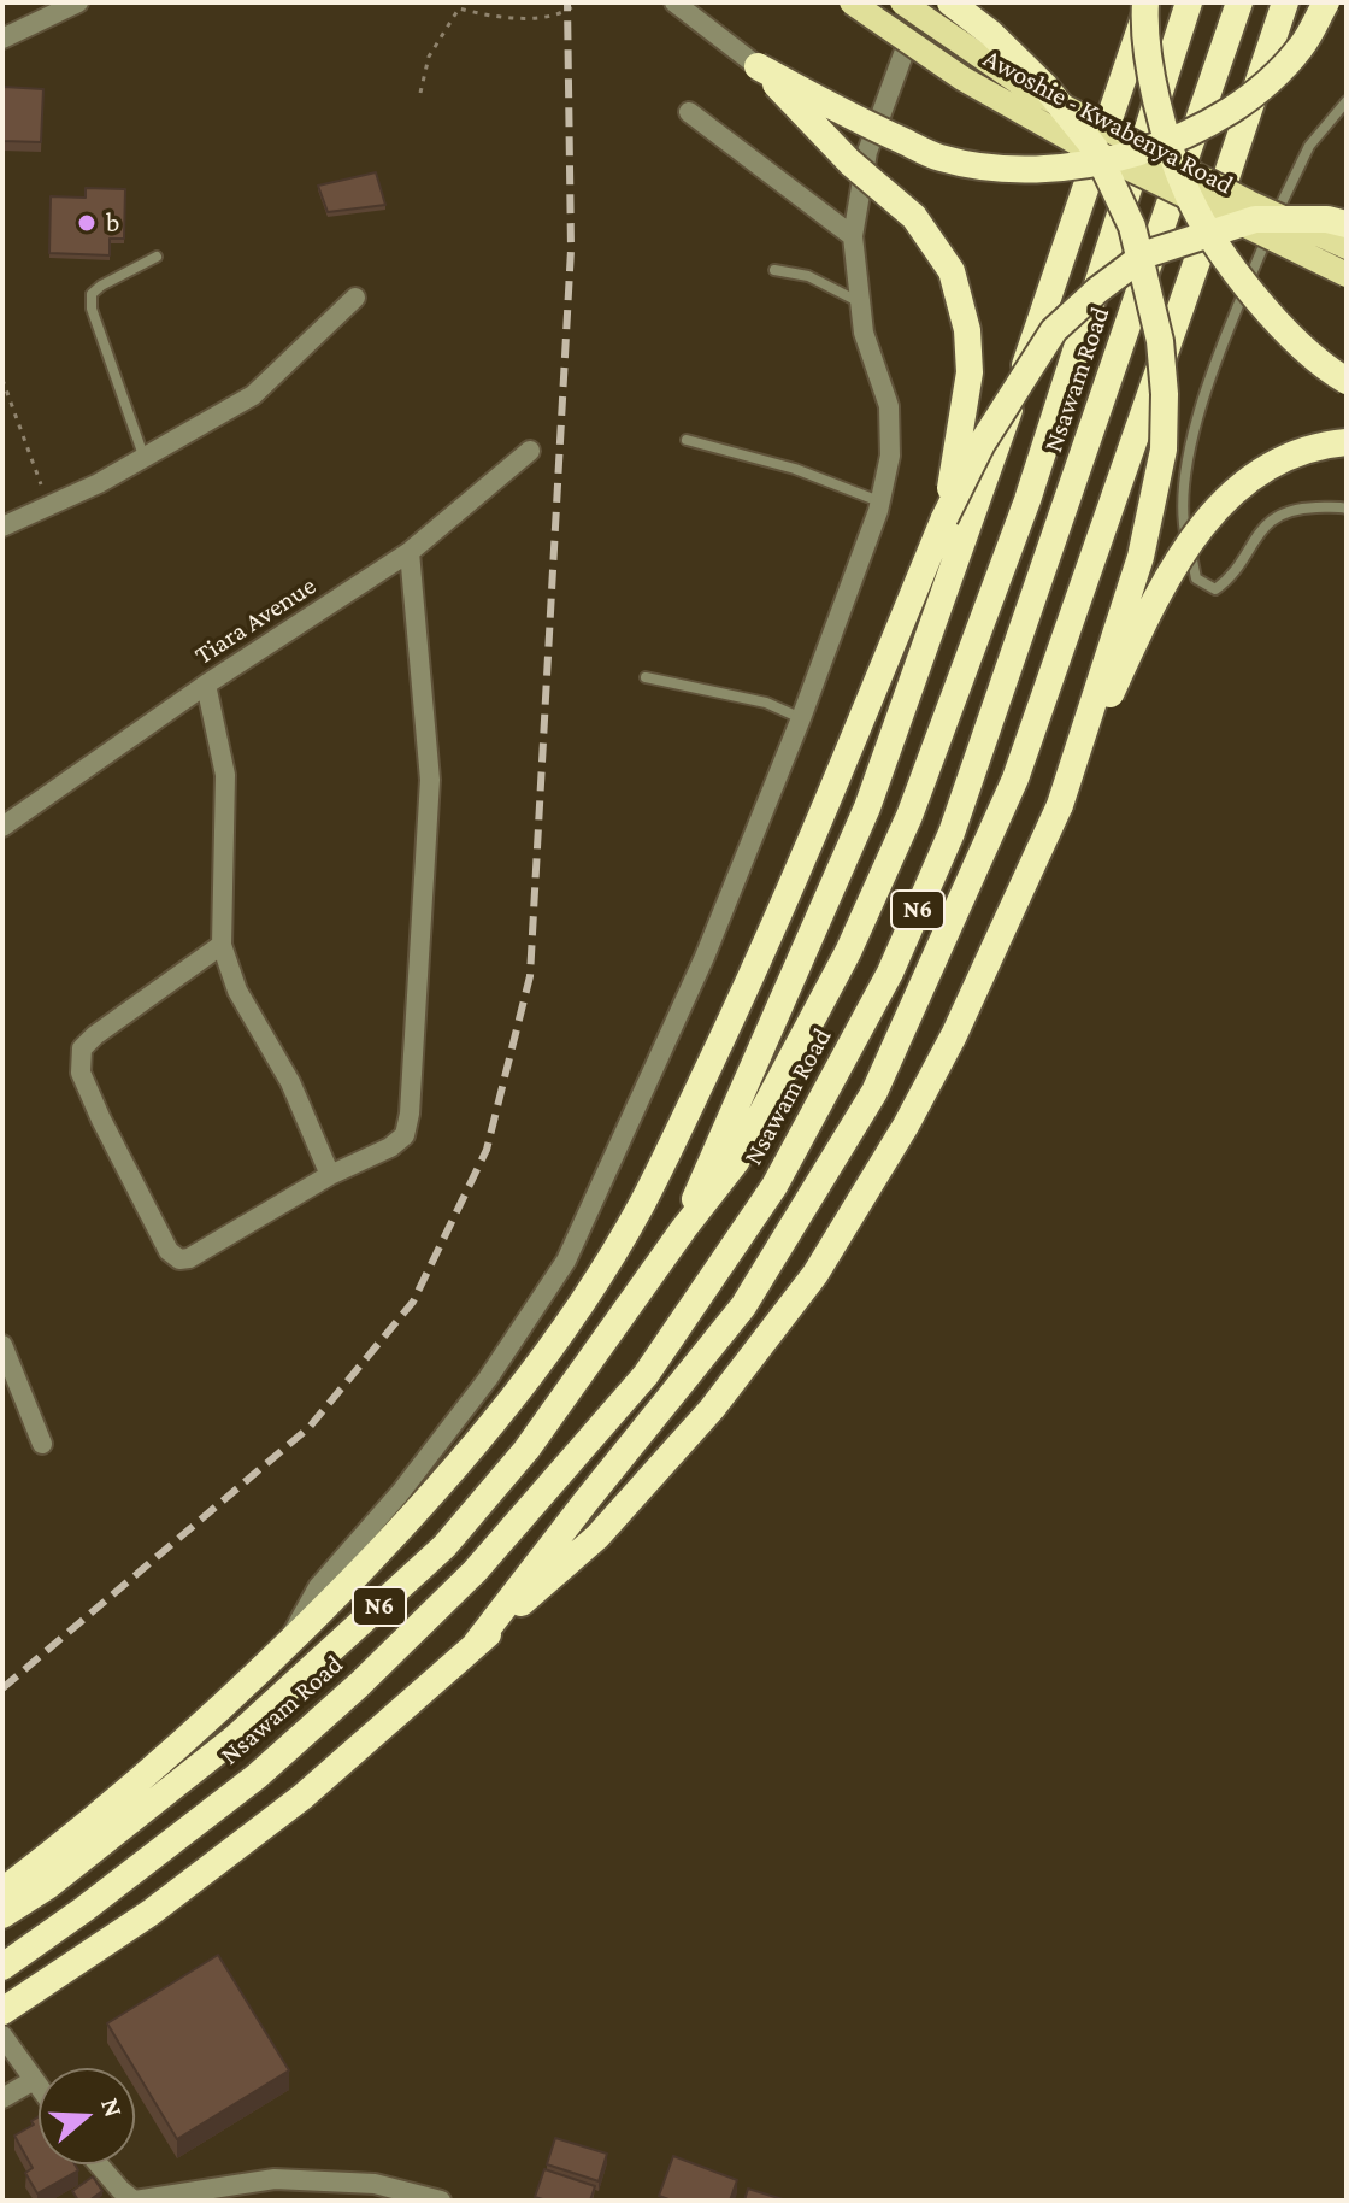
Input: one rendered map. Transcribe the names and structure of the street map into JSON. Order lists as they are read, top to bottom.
{
  "streets": {
    "highway": ["Nsawam Road", "N6"],
    "main road": ["Awoshie - Kwabenya Road"],
    "street": ["Tiara Avenue"]
  },
  "places": ["b"],
  "north": "right"
}
